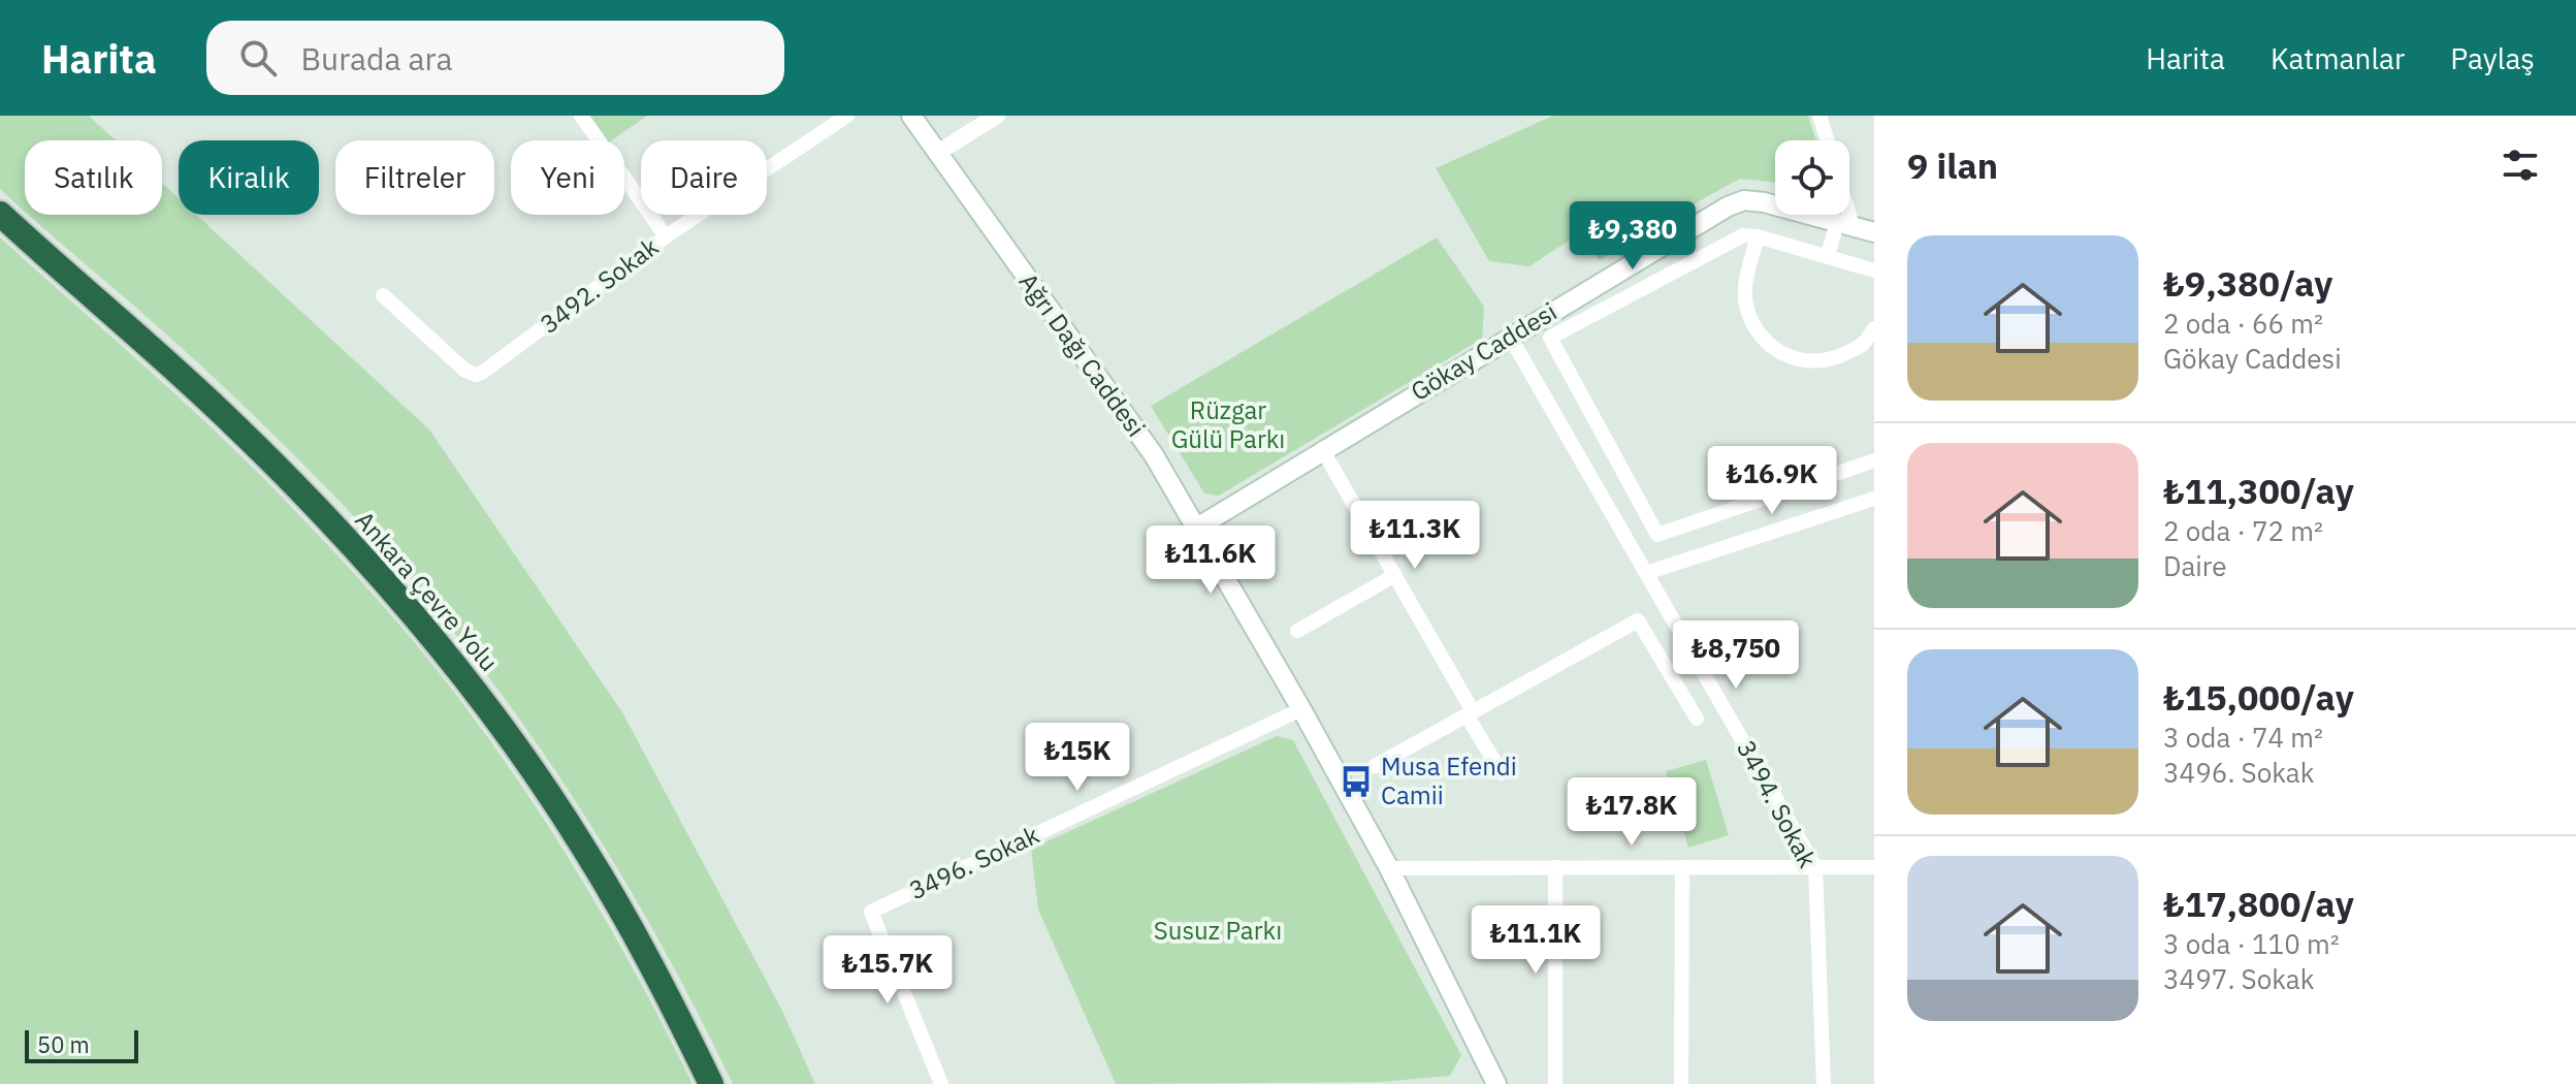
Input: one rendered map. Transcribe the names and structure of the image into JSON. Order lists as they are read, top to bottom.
{
  "streets": {
    "highway": ["Ankara Çevre Yolu"],
    "main road": ["Gökay Caddesi", "Ağrı Dağı Caddesi"],
    "street": ["3492. Sokak", "3494. Sokak", "3496. Sokak"]
  },
  "crossings": [
    ["Gökay Caddesi", "Ağrı Dağı Caddesi"],
    ["Gökay Caddesi", "3494. Sokak"],
    ["Ağrı Dağı Caddesi", "3496. Sokak"]
  ],
  "parks": ["Rüzgar Gülü Parkı", "Susuz Parkı"],
  "places": {
    "bus stop": ["Musa Efendi Camii"]
  },
  "scale_bar": "50 m",
  "page": {
    "header": "Harita",
    "search": "Burada ara",
    "nav": ["Harita", "Katmanlar", "Paylaş"],
    "heading": "9 ilan",
    "chip": [
      "Satılık",
      "Kiralık",
      "Filtreler",
      "Yeni",
      "Daire"
    ],
    "price": [
      "₺9,380",
      "₺16.9K",
      "₺11.3K",
      "₺11.6K",
      "₺8,750",
      "₺15K",
      "₺17.8K",
      "₺11.1K",
      "₺15.7K"
    ],
    "list": [
      {
        "name": "₺9,380/ay",
        "note": "2 oda · 66 m² · Gökay Caddesi"
      },
      {
        "name": "₺11,300/ay",
        "note": "2 oda · 72 m² · Daire"
      },
      {
        "name": "₺15,000/ay",
        "note": "3 oda · 74 m² · 3496. Sokak"
      },
      {
        "name": "₺17,800/ay",
        "note": "3 oda · 110 m² · 3497. Sokak"
      }
    ],
    "scale": "50 m"
  }
}
